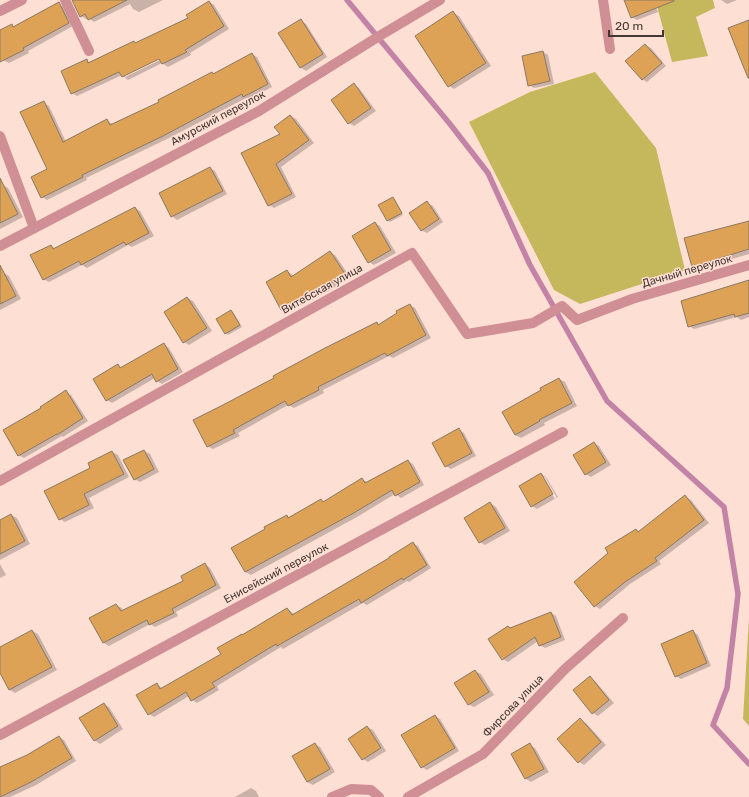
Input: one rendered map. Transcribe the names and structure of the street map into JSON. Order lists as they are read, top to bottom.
{
  "streets": {
    "street": [
      "Амурский переулок",
      "Дачный переулок",
      "Витебская улица",
      "Енисейский переулок",
      "Фирсова улица"
    ]
  },
  "crossings": [
    ["Дачный переулок", "Витебская улица"]
  ],
  "scale_bar": "20 m"
}
